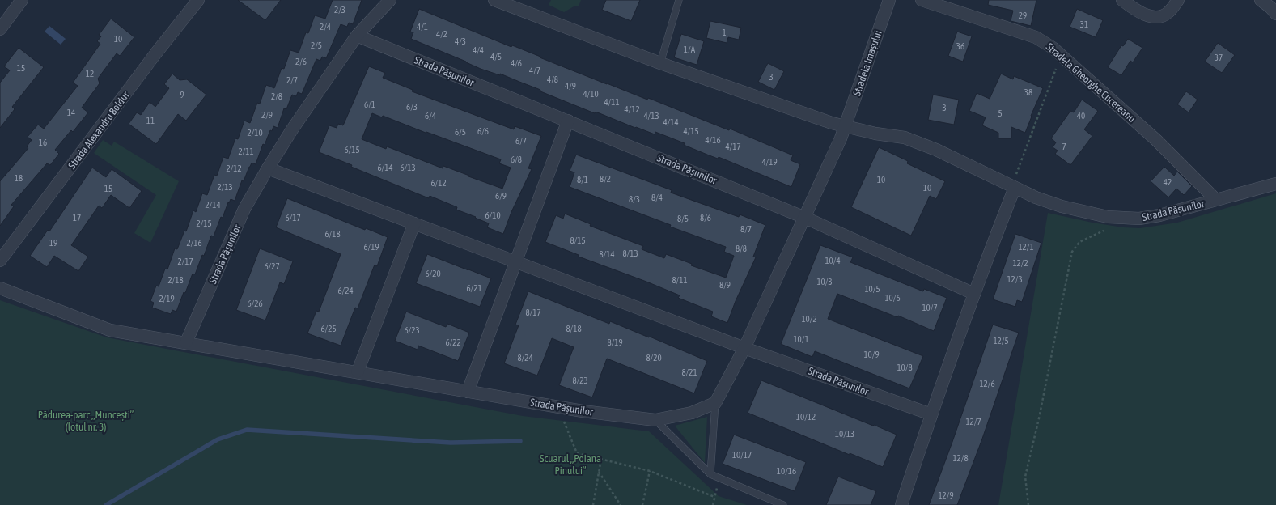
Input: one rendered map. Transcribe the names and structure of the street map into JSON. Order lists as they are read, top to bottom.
{
  "streets": {
    "street": [
      "Stradela Imașului",
      "Strada Pășunilor",
      "Stradela Gheorghe Cucereanu",
      "Strada Alexandru Boldur"
    ]
  },
  "crossings": [
    ["Stradela Imașului", "Strada Pășunilor"],
    ["Strada Pășunilor", "Stradela Gheorghe Cucereanu"]
  ],
  "parks": ["Pădurea-parc „Muncești” (lotul nr. 3)", "Scuarul „Poiana Pinului”"],
  "house_numbers": [
    "2/3",
    "29",
    "31",
    "2/4",
    "4/1",
    "1",
    "4/2",
    "10",
    "4/3",
    "2/5",
    "36",
    "1/A",
    "4/4",
    "4/5",
    "37",
    "2/6",
    "4/6",
    "15",
    "4/7",
    "12",
    "3",
    "4/8",
    "2/7",
    "4/9",
    "38",
    "4/10",
    "9",
    "2/8",
    "4/11",
    "6/1",
    "6/3",
    "3",
    "4/12",
    "14",
    "5",
    "2/9",
    "6/4",
    "4/13",
    "40",
    "11",
    "4/14",
    "6/6",
    "4/15",
    "6/5",
    "2/10",
    "4/16",
    "6/7",
    "16",
    "4/17",
    "7",
    "6/15",
    "2/11",
    "6/8",
    "4/19",
    "6/14",
    "6/13",
    "2/12",
    "18",
    "8/2",
    "8/1",
    "10",
    "42",
    "6/12",
    "2/13",
    "10",
    "15",
    "6/9",
    "8/4",
    "8/3",
    "2/14",
    "6/10",
    "17",
    "6/17",
    "8/6",
    "8/5",
    "2/15",
    "8/7",
    "6/18",
    "8/15",
    "19",
    "2/16",
    "6/19",
    "12/1",
    "8/8",
    "8/13",
    "8/14",
    "10/4",
    "2/17",
    "12/2",
    "6/27",
    "6/20",
    "12/3",
    "2/18",
    "8/11",
    "10/3",
    "8/9",
    "6/21",
    "10/5",
    "6/24",
    "10/6",
    "2/19",
    "6/26",
    "10/7",
    "8/17",
    "10/2",
    "6/25",
    "8/18",
    "6/23",
    "10/1",
    "12/5",
    "6/22",
    "8/19",
    "10/9",
    "8/24",
    "8/20",
    "10/8",
    "8/21",
    "8/23",
    "12/6",
    "10/12",
    "12/7",
    "10/13",
    "10/17",
    "12/8",
    "10/16",
    "12/9"
  ]
}
